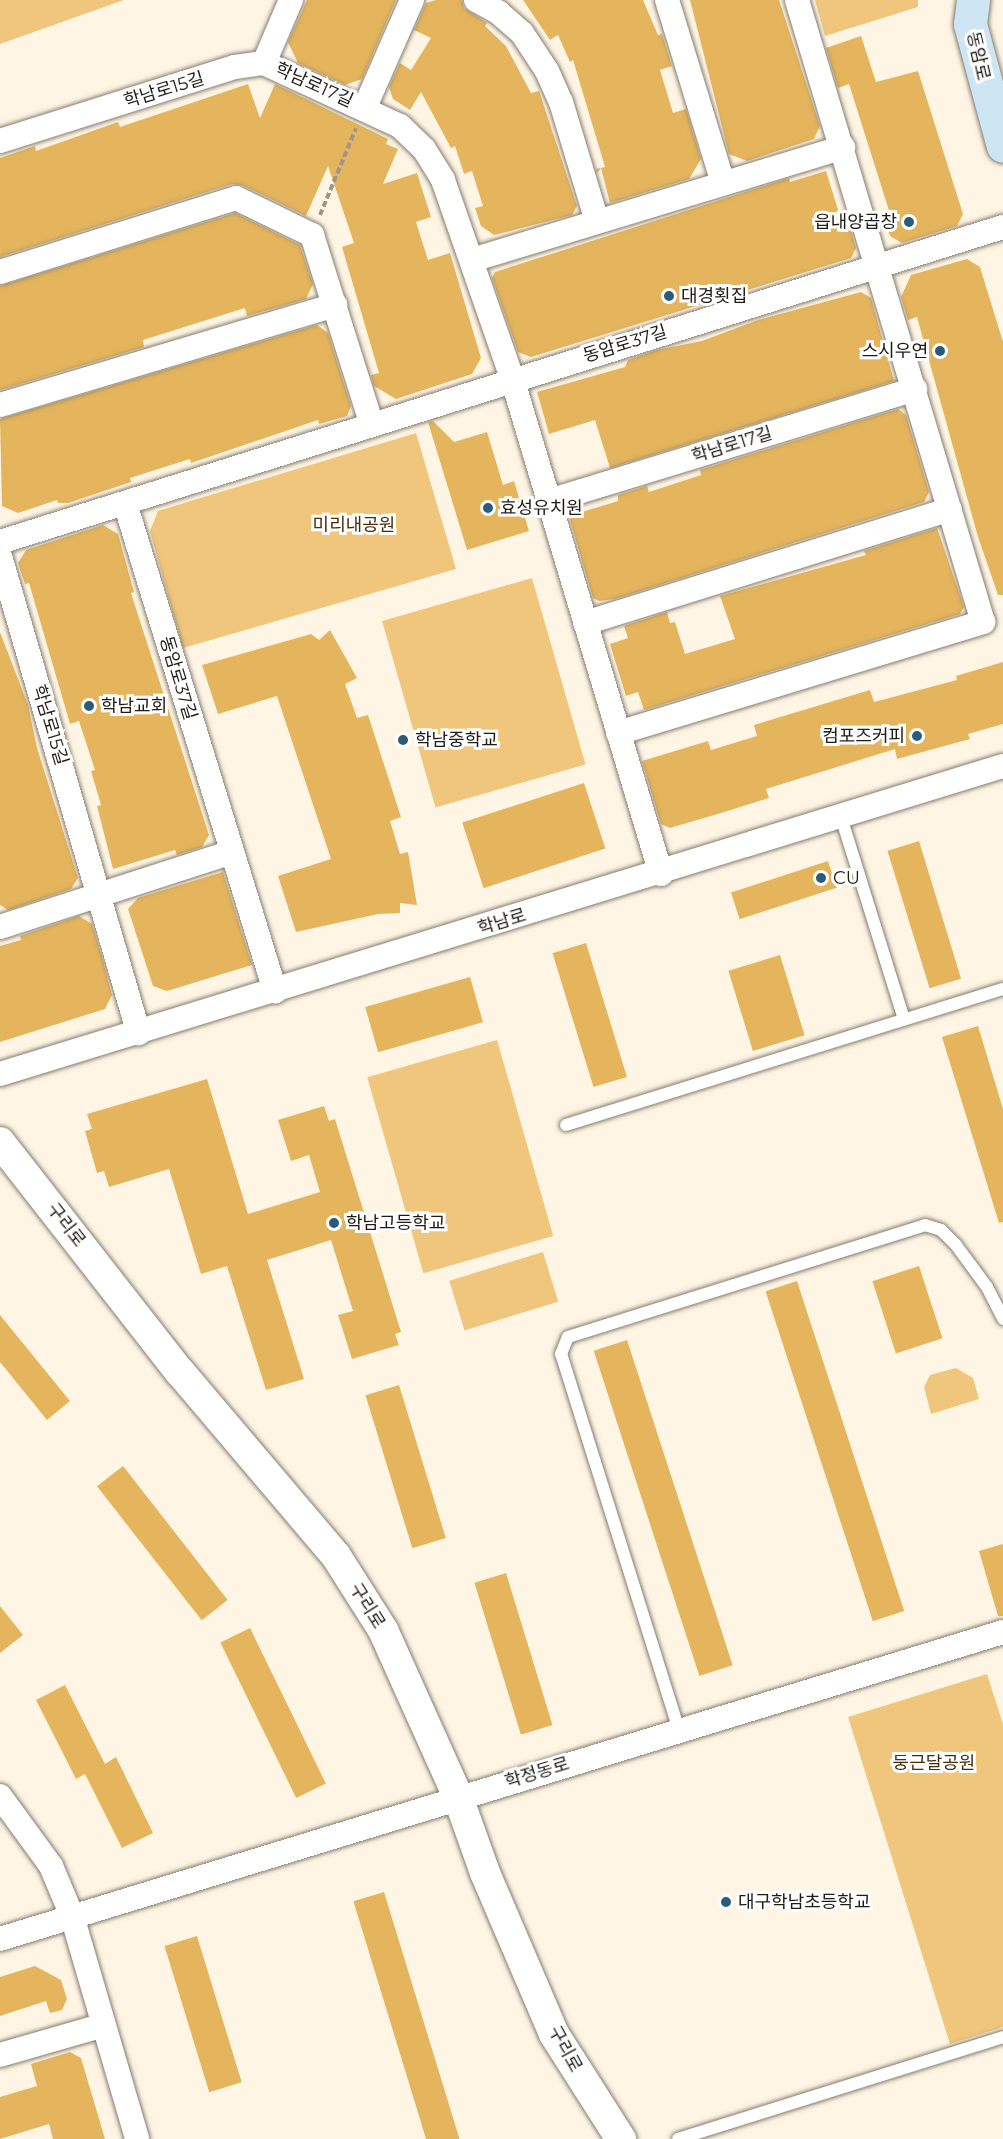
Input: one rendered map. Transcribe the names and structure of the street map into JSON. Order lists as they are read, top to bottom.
{
  "streets": {
    "main road": ["동암로"],
    "street": [
      "학남로17길",
      "학남로15길",
      "동암로37길",
      "학남로",
      "구리로",
      "학정동로"
    ]
  },
  "crossings": [
    ["학남로17길", "학남로15길"],
    ["학남로17길", "동암로37길"],
    ["학남로17길", "학남로"],
    ["학남로15길", "학남로"],
    ["동암로37길", "학남로"],
    ["구리로", "학정동로"]
  ],
  "parks": ["미리내공원", "둥근달공원"],
  "places": [
    "읍내양곱창",
    "대경횟집",
    "스시우연",
    "효성유치원",
    "학남교회",
    "컴포즈커피",
    "학남중학교",
    "CU",
    "학남고등학교",
    "대구학남초등학교"
  ]
}
